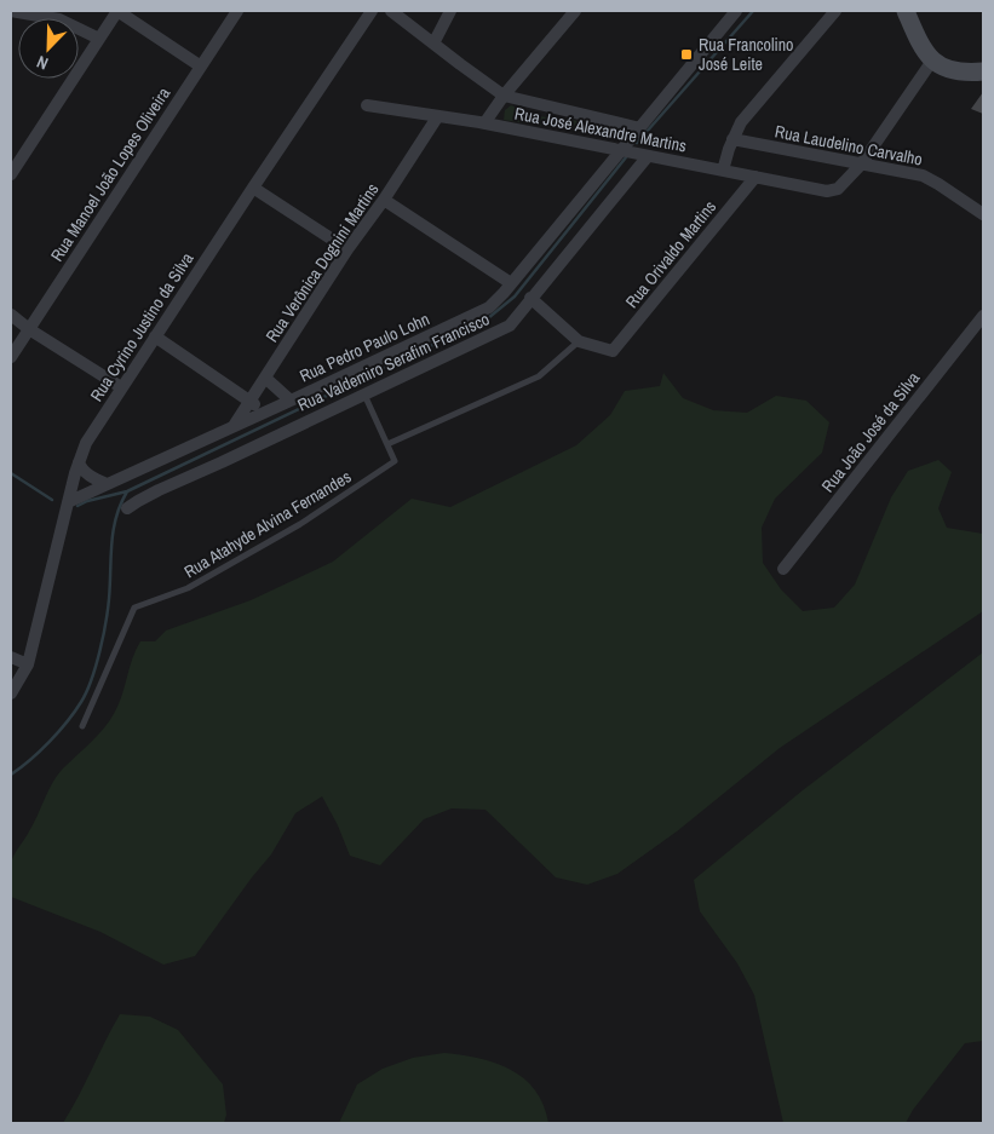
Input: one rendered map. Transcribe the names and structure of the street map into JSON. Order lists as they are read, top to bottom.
{
  "streets": {
    "street": [
      "Rua José Alexandre Martins",
      "Rua Laudelino Carvalho",
      "Rua Manoel João Lopes Oliveira",
      "Rua Orivaldo Martins",
      "Rua Verônica Dognini Martins",
      "Rua Cyrino Justino da Silva",
      "Rua Pedro Paulo Lohn",
      "Rua Valdemiro Serafim Francisco",
      "Rua João José da Silva"
    ],
    "lane": ["Rua Atahyde Alvina Fernandes"]
  },
  "crossings": [
    ["Rua José Alexandre Martins", "Rua Laudelino Carvalho"],
    ["Rua José Alexandre Martins", "Rua Orivaldo Martins"],
    ["Rua José Alexandre Martins", "Rua Verônica Dognini Martins"],
    ["Rua José Alexandre Martins", "Rua Pedro Paulo Lohn"],
    ["Rua José Alexandre Martins", "Rua Valdemiro Serafim Francisco"],
    ["Rua Verônica Dognini Martins", "Rua Pedro Paulo Lohn"],
    ["Rua Cyrino Justino da Silva", "Rua Pedro Paulo Lohn"]
  ],
  "places": {
    "transit": ["Rua Francolino José Leite"]
  },
  "north": "bottom left"
}
